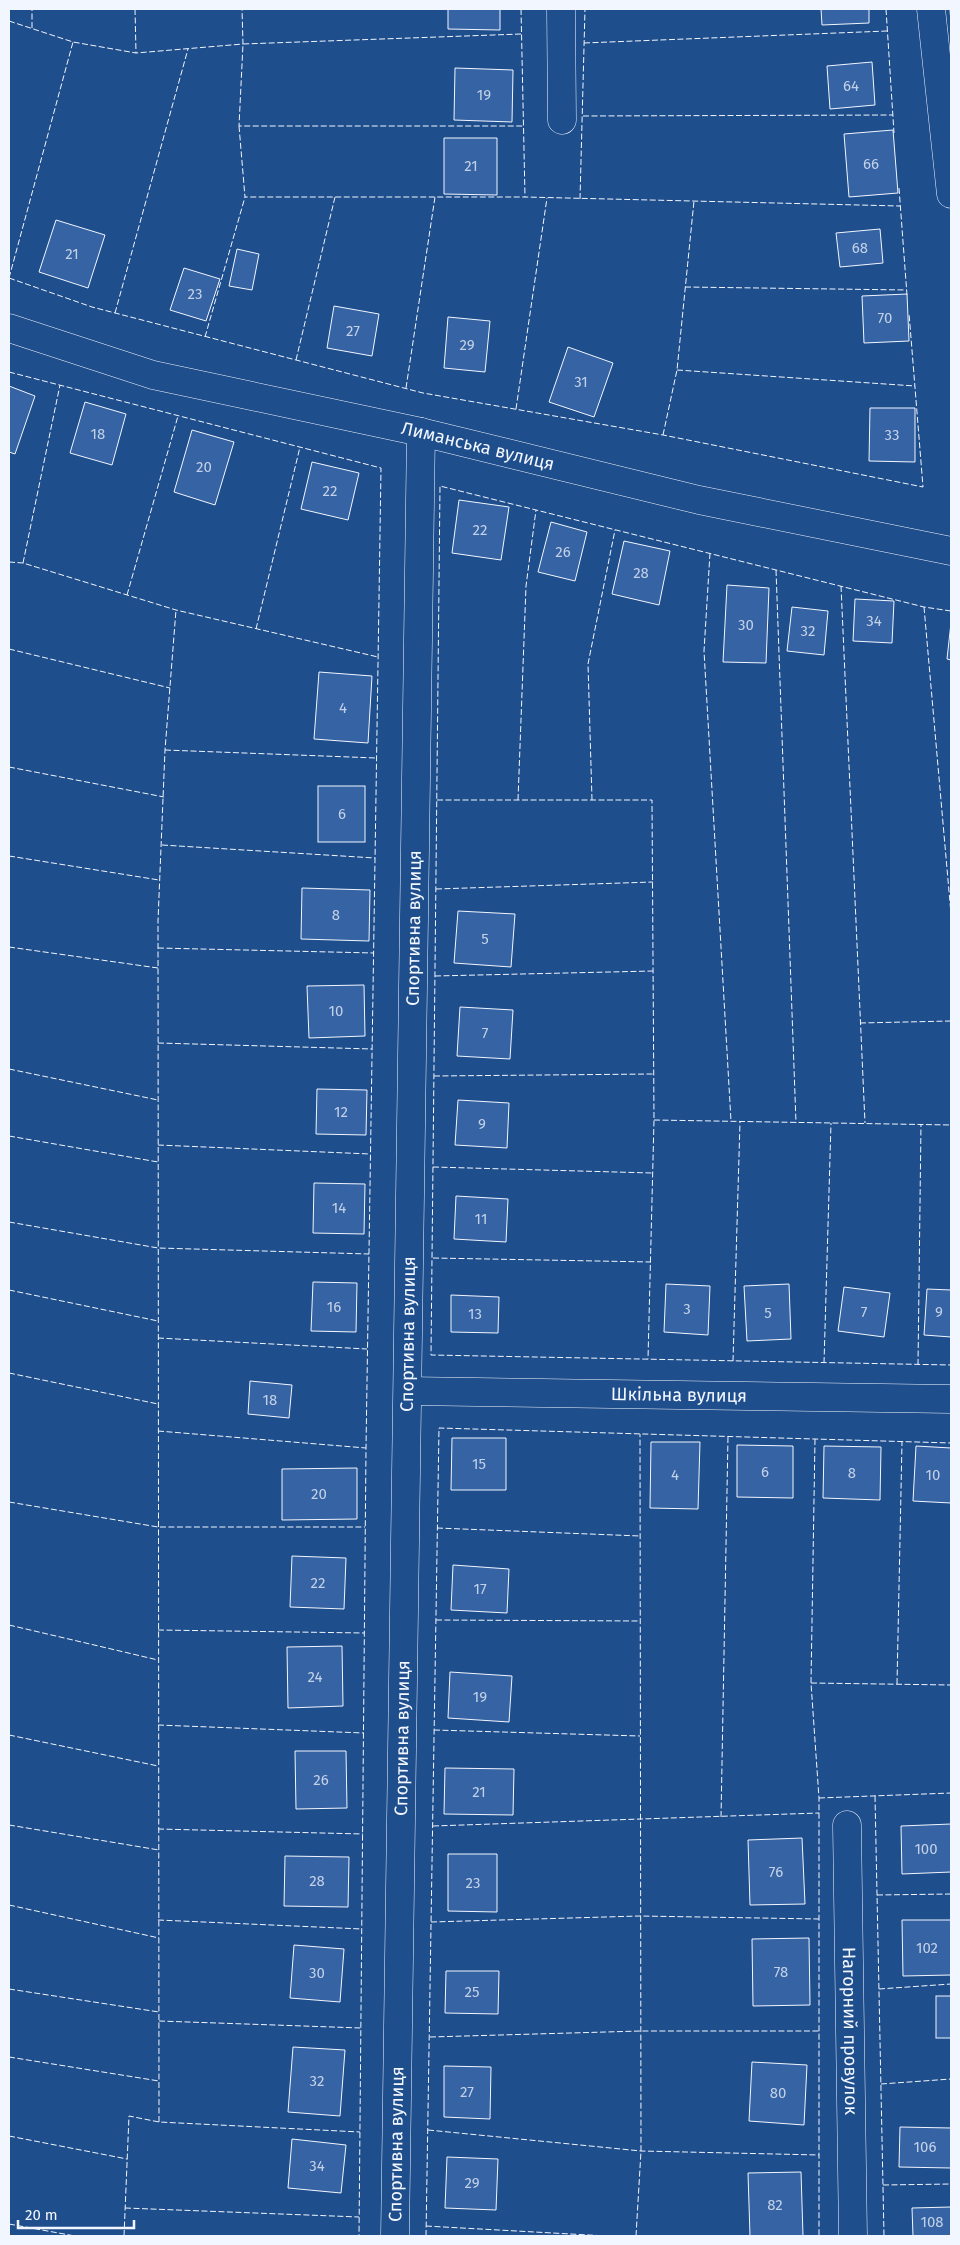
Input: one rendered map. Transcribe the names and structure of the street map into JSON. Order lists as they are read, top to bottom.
{
  "streets": {
    "street": [
      "Лиманська вулиця",
      "Спортивна вулиця",
      "Шкільна вулиця",
      "Нагорний провулок"
    ]
  },
  "crossings": [
    ["Лиманська вулиця", "Спортивна вулиця"],
    ["Спортивна вулиця", "Шкільна вулиця"]
  ],
  "house_numbers": [
    "64",
    "19",
    "66",
    "21",
    "68",
    "21",
    "23",
    "70",
    "27",
    "29",
    "31",
    "18",
    "33",
    "20",
    "22",
    "22",
    "26",
    "28",
    "34",
    "30",
    "32",
    "4",
    "6",
    "8",
    "5",
    "10",
    "7",
    "12",
    "9",
    "14",
    "11",
    "16",
    "3",
    "7",
    "9",
    "5",
    "13",
    "18",
    "15",
    "6",
    "8",
    "4",
    "10",
    "20",
    "22",
    "17",
    "24",
    "19",
    "26",
    "21",
    "100",
    "76",
    "28",
    "23",
    "102",
    "78",
    "30",
    "25",
    "32",
    "27",
    "80",
    "106",
    "34",
    "29",
    "82",
    "108"
  ],
  "scale_bar": "20 m"
}
